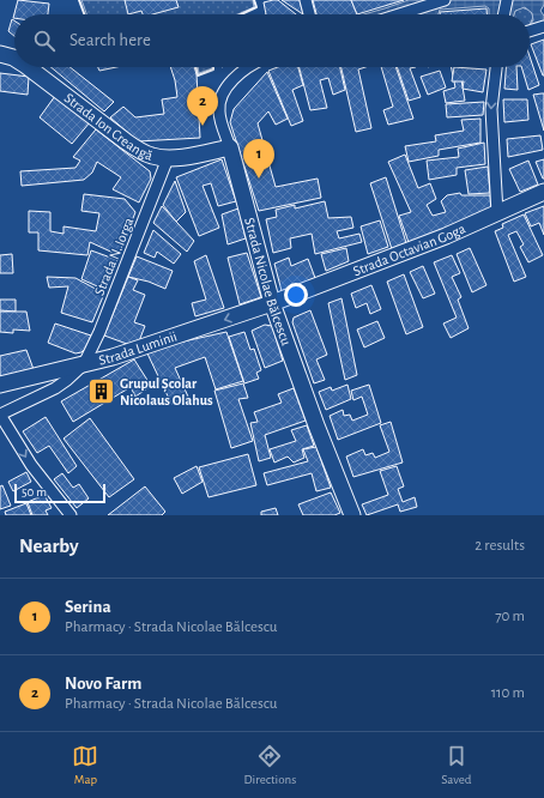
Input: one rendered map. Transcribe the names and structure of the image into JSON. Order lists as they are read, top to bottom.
{
  "streets": {
    "main road": [
      "Strada Ion Creangă",
      "Strada Octavian Goga",
      "Strada Nicolae Bălcescu",
      "Strada Luminii"
    ],
    "street": ["Strada N. Iorga"]
  },
  "crossings": [
    ["Strada Ion Creangă", "Strada N. Iorga"],
    ["Strada Ion Creangă", "Strada Nicolae Bălcescu"],
    ["Strada Octavian Goga", "Strada Nicolae Bălcescu"],
    ["Strada Octavian Goga", "Strada Luminii"],
    ["Strada N. Iorga", "Strada Luminii"],
    ["Strada Nicolae Bălcescu", "Strada Luminii"]
  ],
  "one_way": ["Strada Luminii"],
  "places": {
    "building": ["Grupul Școlar Nicolaus Olahus"]
  },
  "scale_bar": "50 m",
  "page": {
    "search": "Search here",
    "pins": ["2", "1"],
    "scale": "50 m",
    "heading": ["Nearby", "2 results"],
    "list": [
      {
        "mark": "1",
        "name": "Serina",
        "note": "Pharmacy · Strada Nicolae Bălcescu",
        "value": "70 m"
      },
      {
        "mark": "2",
        "name": "Novo Farm",
        "note": "Pharmacy · Strada Nicolae Bălcescu",
        "value": "110 m"
      }
    ],
    "nav": ["Map", "Directions", "Saved"]
  }
}
